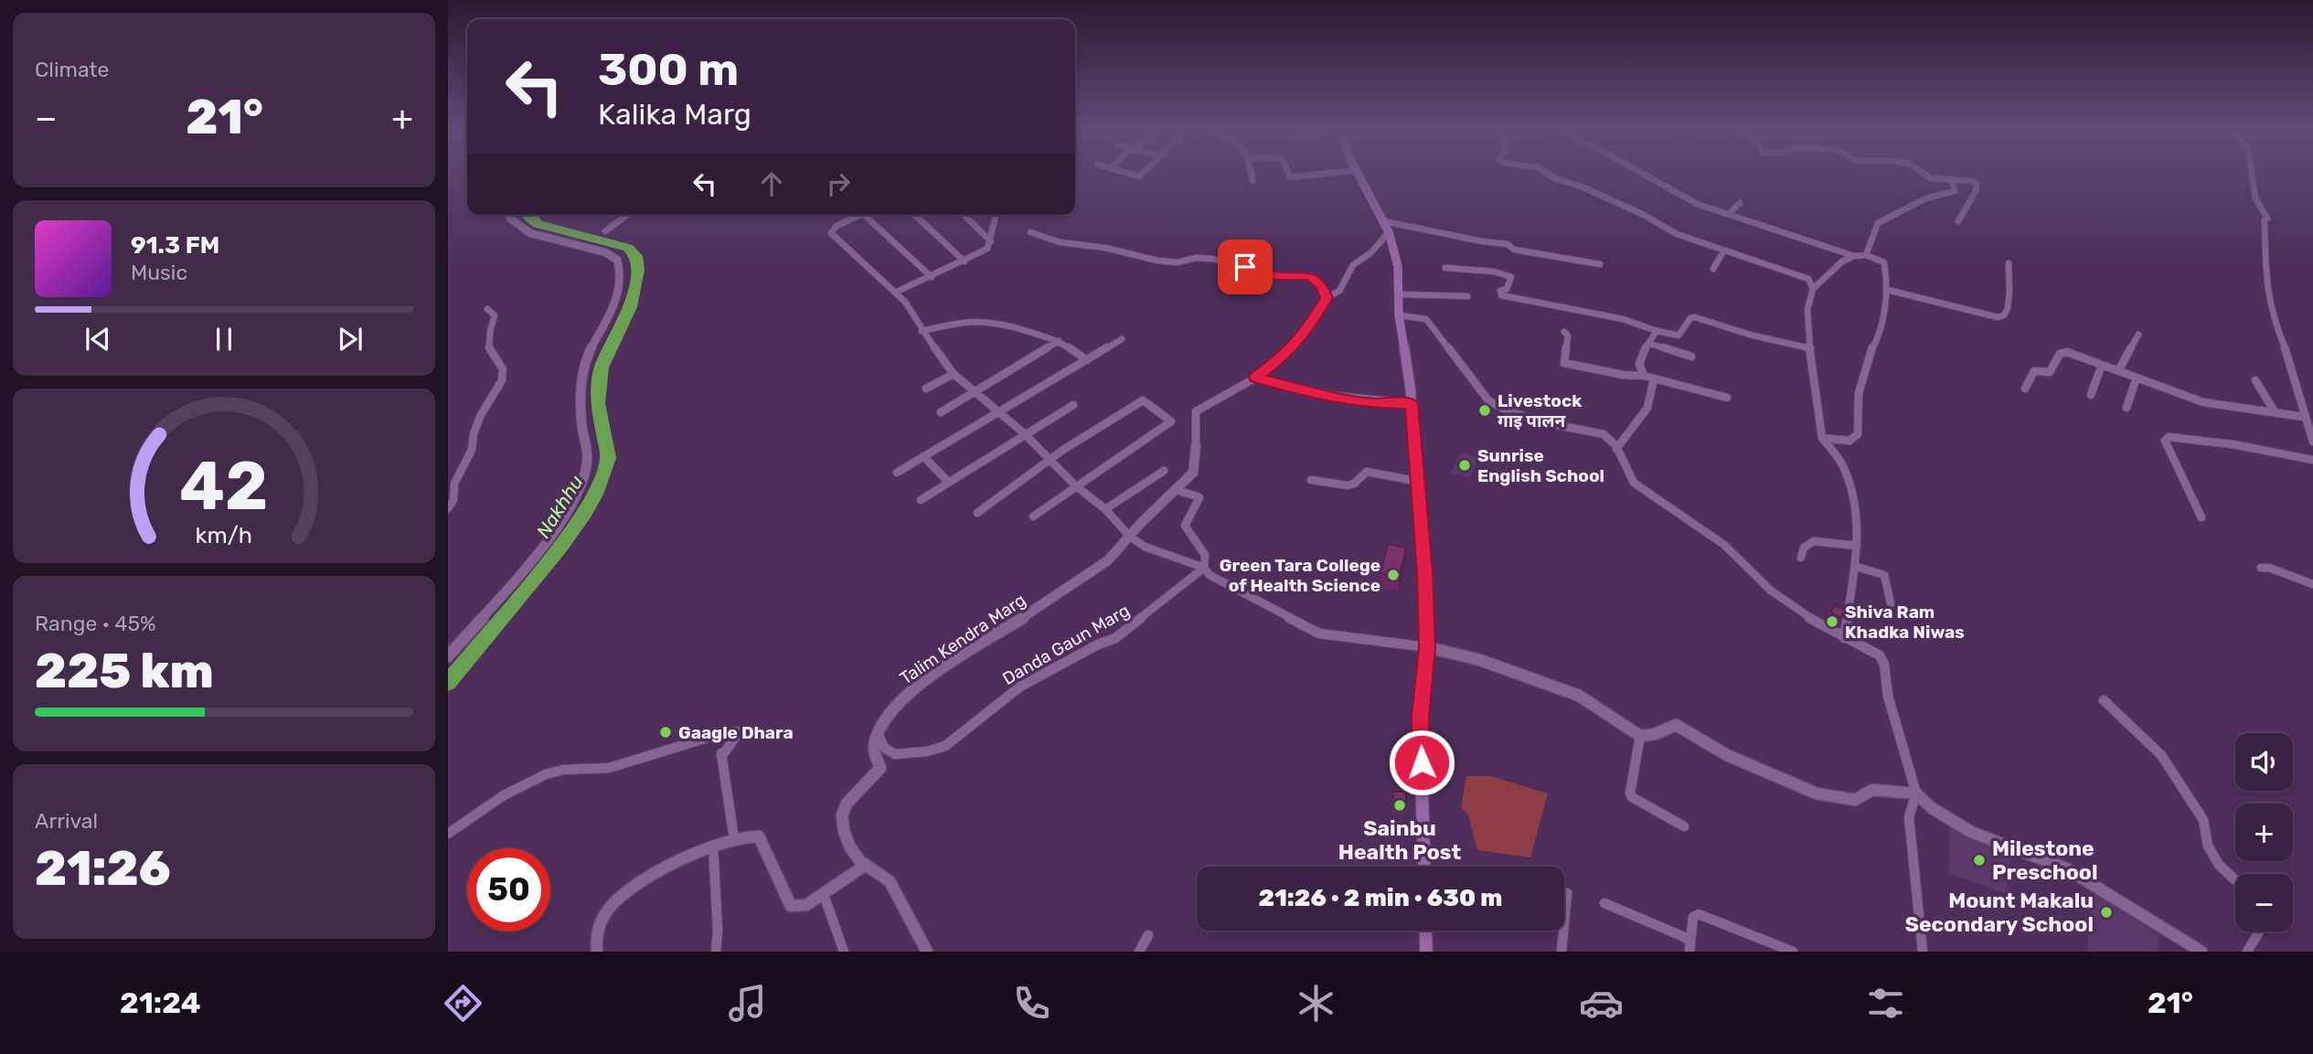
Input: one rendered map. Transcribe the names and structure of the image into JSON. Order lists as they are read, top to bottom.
{
  "streets": {
    "street": ["Talim Kendra Marg", "Danda Gaun Marg"]
  },
  "crossings": [
    ["Talim Kendra Marg", "Danda Gaun Marg"]
  ],
  "water": ["Nakhhu"],
  "places": [
    "Livestock गाइ पालन",
    "Sunrise English School",
    "Green Tara College of Health Science",
    "Shiva Ram Khadka Niwas",
    "Gaagle Dhara",
    "Sainbu Health Post",
    "Milestone Preschool",
    "Mount Makalu Secondary School"
  ],
  "page": {
    "tile": [
      "Climate",
      ["Range · 45%", "225 km"],
      ["Arrival", "21:26"]
    ],
    "turn": ["300 m", "Kalika Marg"],
    "heat": ["−", "21°", "+"],
    "song": ["91.3 FM", "Music"],
    "map_buttons": ["+", "−"],
    "limit": "50",
    "trip": "21:26 · 2 min · 630 m",
    "tabs": ["21:24", "21°"],
    "gauge": ["42", "km/h"]
  }
}
